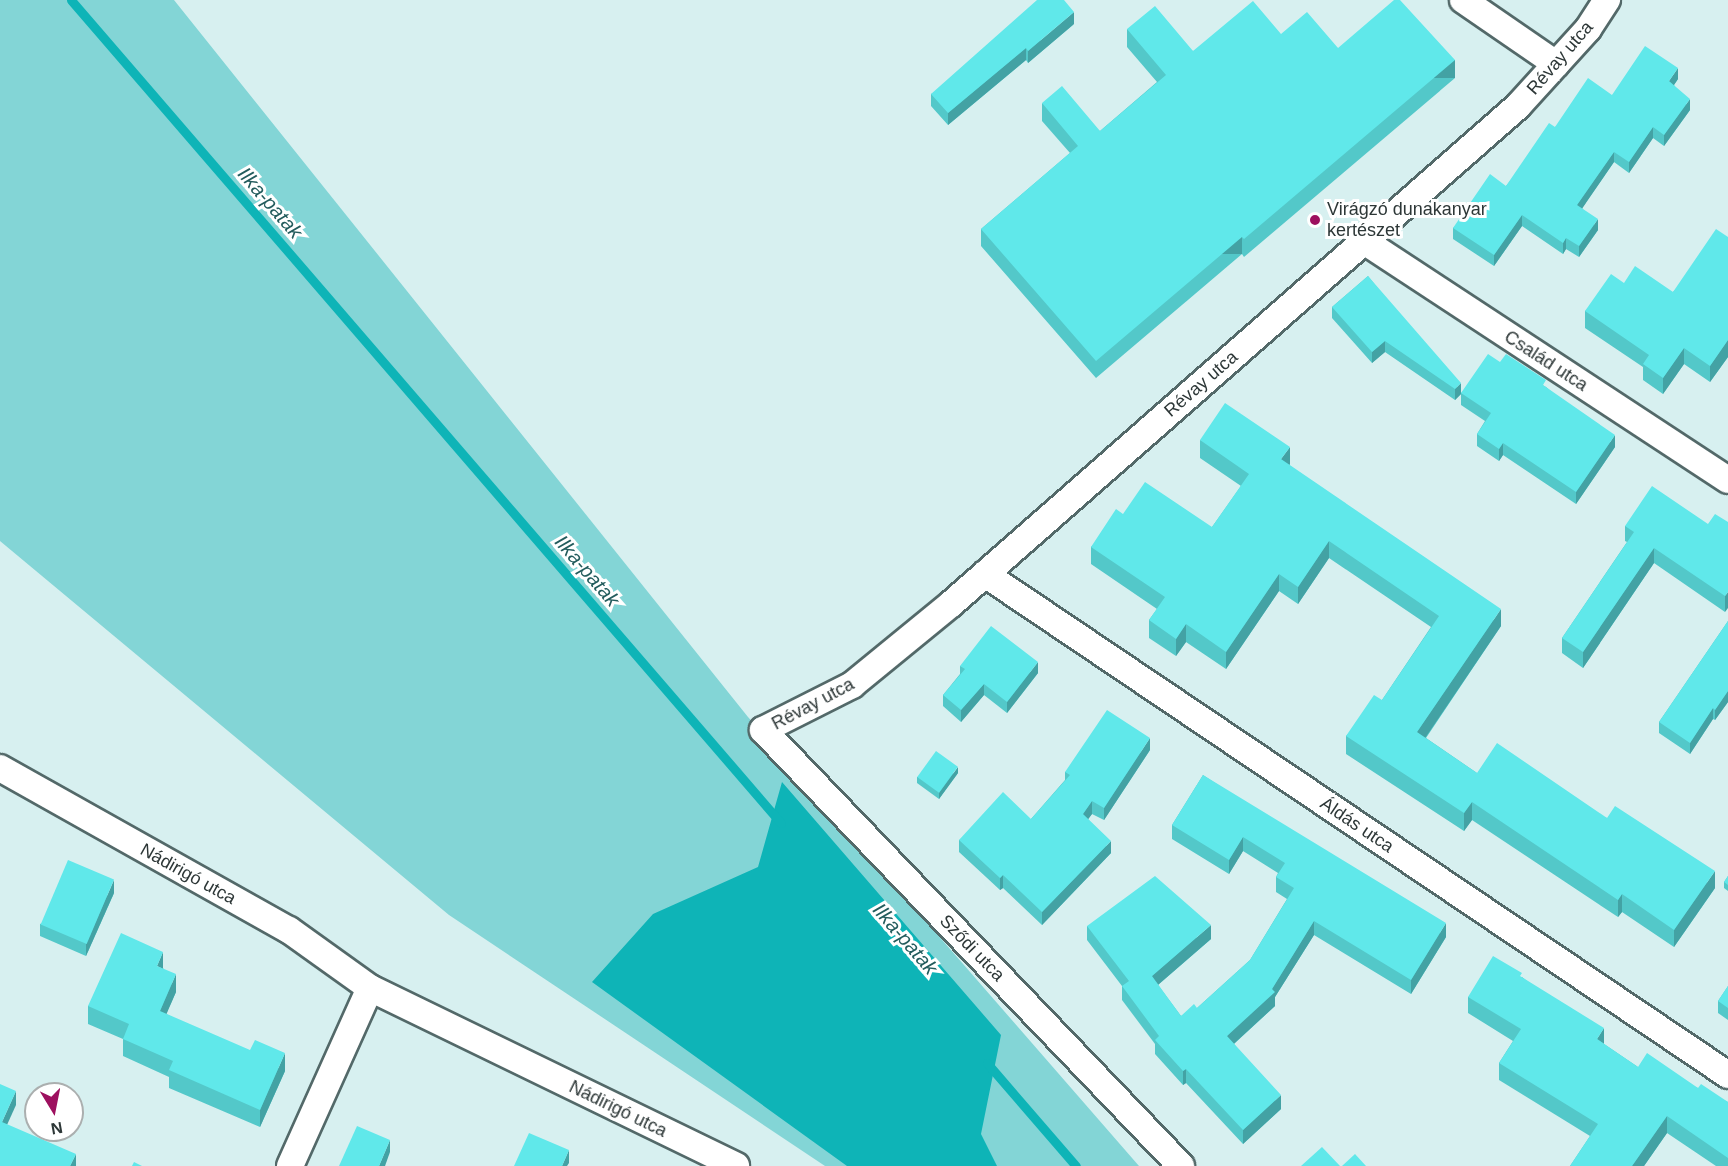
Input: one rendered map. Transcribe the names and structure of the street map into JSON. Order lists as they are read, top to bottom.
{
  "streets": {
    "street": [
      "Révay utca",
      "Család utca",
      "Áldás utca",
      "Nádirigó utca",
      "Sződi utca"
    ]
  },
  "crossings": [
    ["Révay utca", "Család utca"],
    ["Révay utca", "Áldás utca"],
    ["Révay utca", "Sződi utca"]
  ],
  "water": ["Ilka-patak"],
  "places": ["Virágzó dunakanyar kertészet"],
  "north": "bottom"
}
